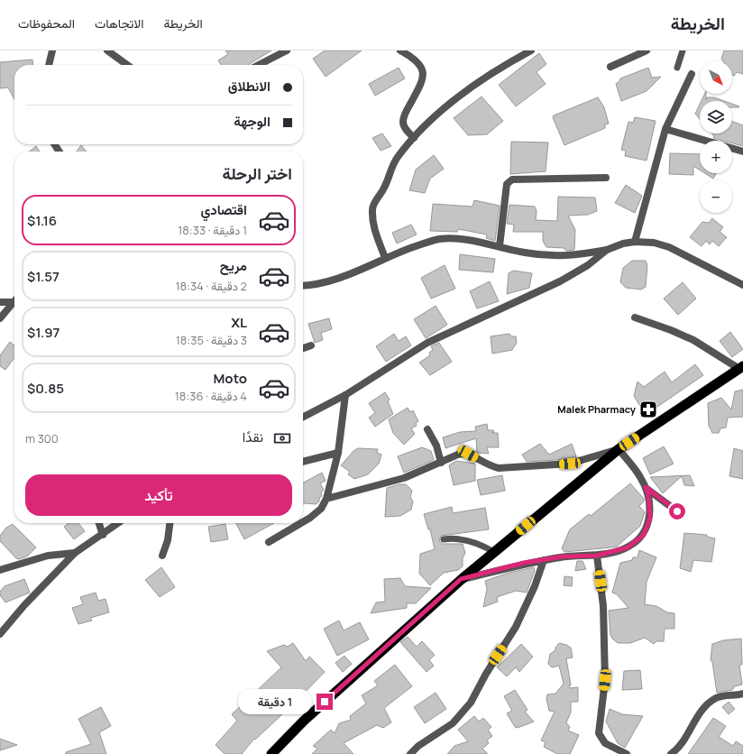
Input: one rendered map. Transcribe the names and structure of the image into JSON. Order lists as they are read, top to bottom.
{
  "places": {
    "pharmacy": ["Malek Pharmacy"]
  },
  "north": "bottom right",
  "page": {
    "header": "الخريطة",
    "nav": ["الخريطة", "الاتجاهات", "المحفوظات"],
    "map_buttons": ["+", "−"],
    "banner": ["الانطلاق", "الوجهة"],
    "heading": "اختر الرحلة",
    "list": [
      {
        "name": "اقتصادي",
        "note": "1 دقيقة · 18:33",
        "value": "$1.16"
      },
      {
        "name": "مريح",
        "note": "2 دقيقة · 18:34",
        "value": "$1.57"
      },
      {
        "name": "XL",
        "note": "3 دقيقة · 18:35",
        "value": "$1.97"
      },
      {
        "name": "Moto",
        "note": "4 دقيقة · 18:36",
        "value": "$0.85"
      }
    ],
    "pay": ["نقدًا", "300 m"],
    "buttons": "تأكيد",
    "bubble": "1 دقيقة"
  }
}
